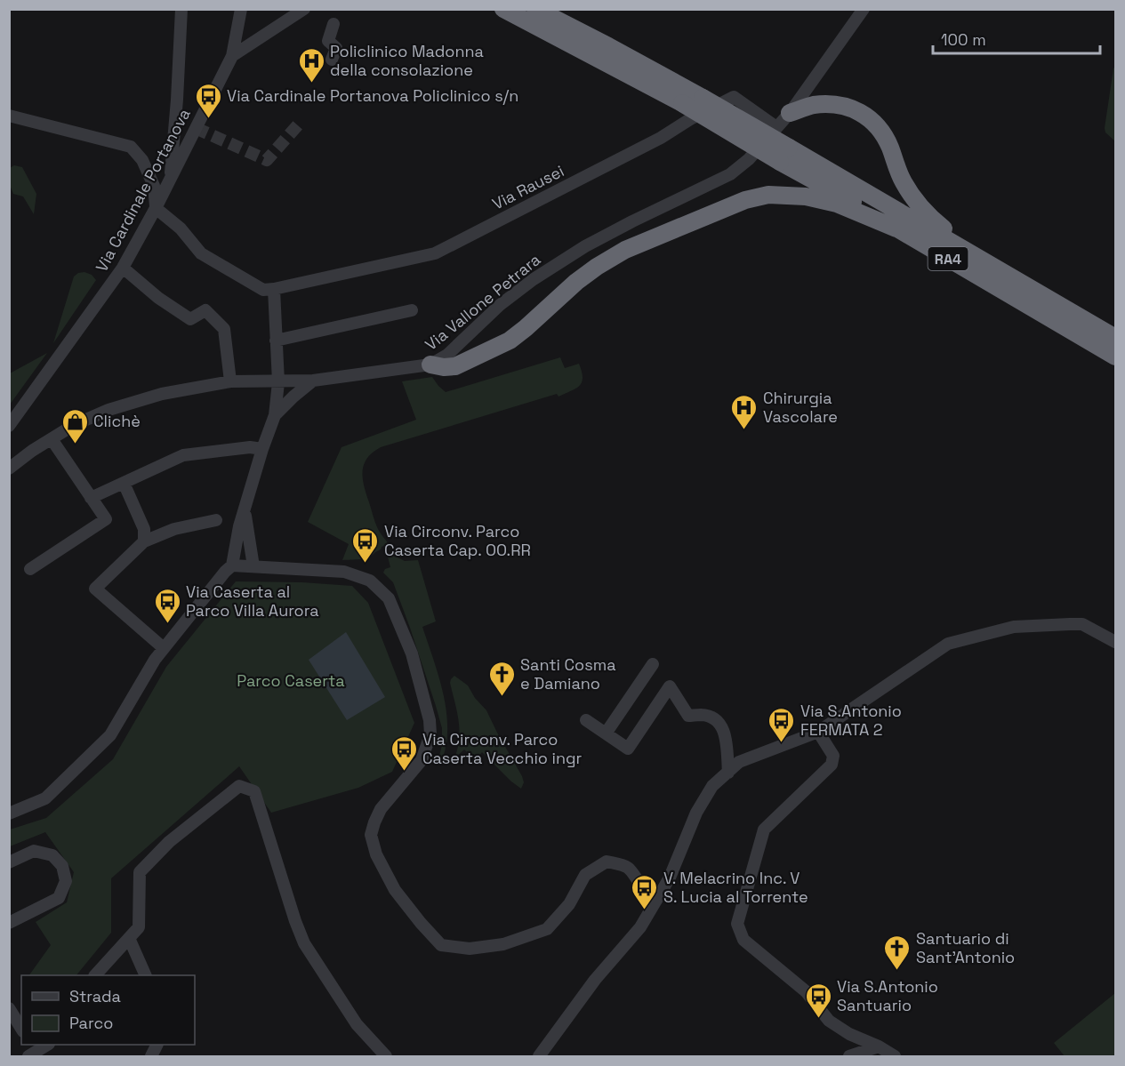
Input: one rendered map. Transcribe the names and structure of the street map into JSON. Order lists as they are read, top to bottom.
{
  "streets": {
    "highway": ["RA4"],
    "street": ["Via Rausei", "Via Cardinale Portanova", "Via Vallone Petrara"]
  },
  "crossings": [
    ["Via Rausei", "Via Vallone Petrara"]
  ],
  "parks": ["Parco Caserta"],
  "places": {
    "hospital": ["Policlinico Madonna della consolazione", "Chirurgia Vascolare"],
    "bus stop": [
      "Via Cardinale Portanova Policlinico s/n",
      "Via Circonv. Parco Caserta Cap. OO.RR",
      "Via Caserta al Parco Villa Aurora",
      "Via S.Antonio FERMATA 2",
      "Via Circonv. Parco Caserta Vecchio ingr",
      "V. Melacrino Inc. V S. Lucia al Torrente",
      "Via S.Antonio Santuario"
    ],
    "shop": ["Clichè"],
    "church": ["Santi Cosma e Damiano", "Santuario di Sant'Antonio"]
  },
  "legend": ["Strada", "Parco"],
  "scale_bar": "100 m"
}
